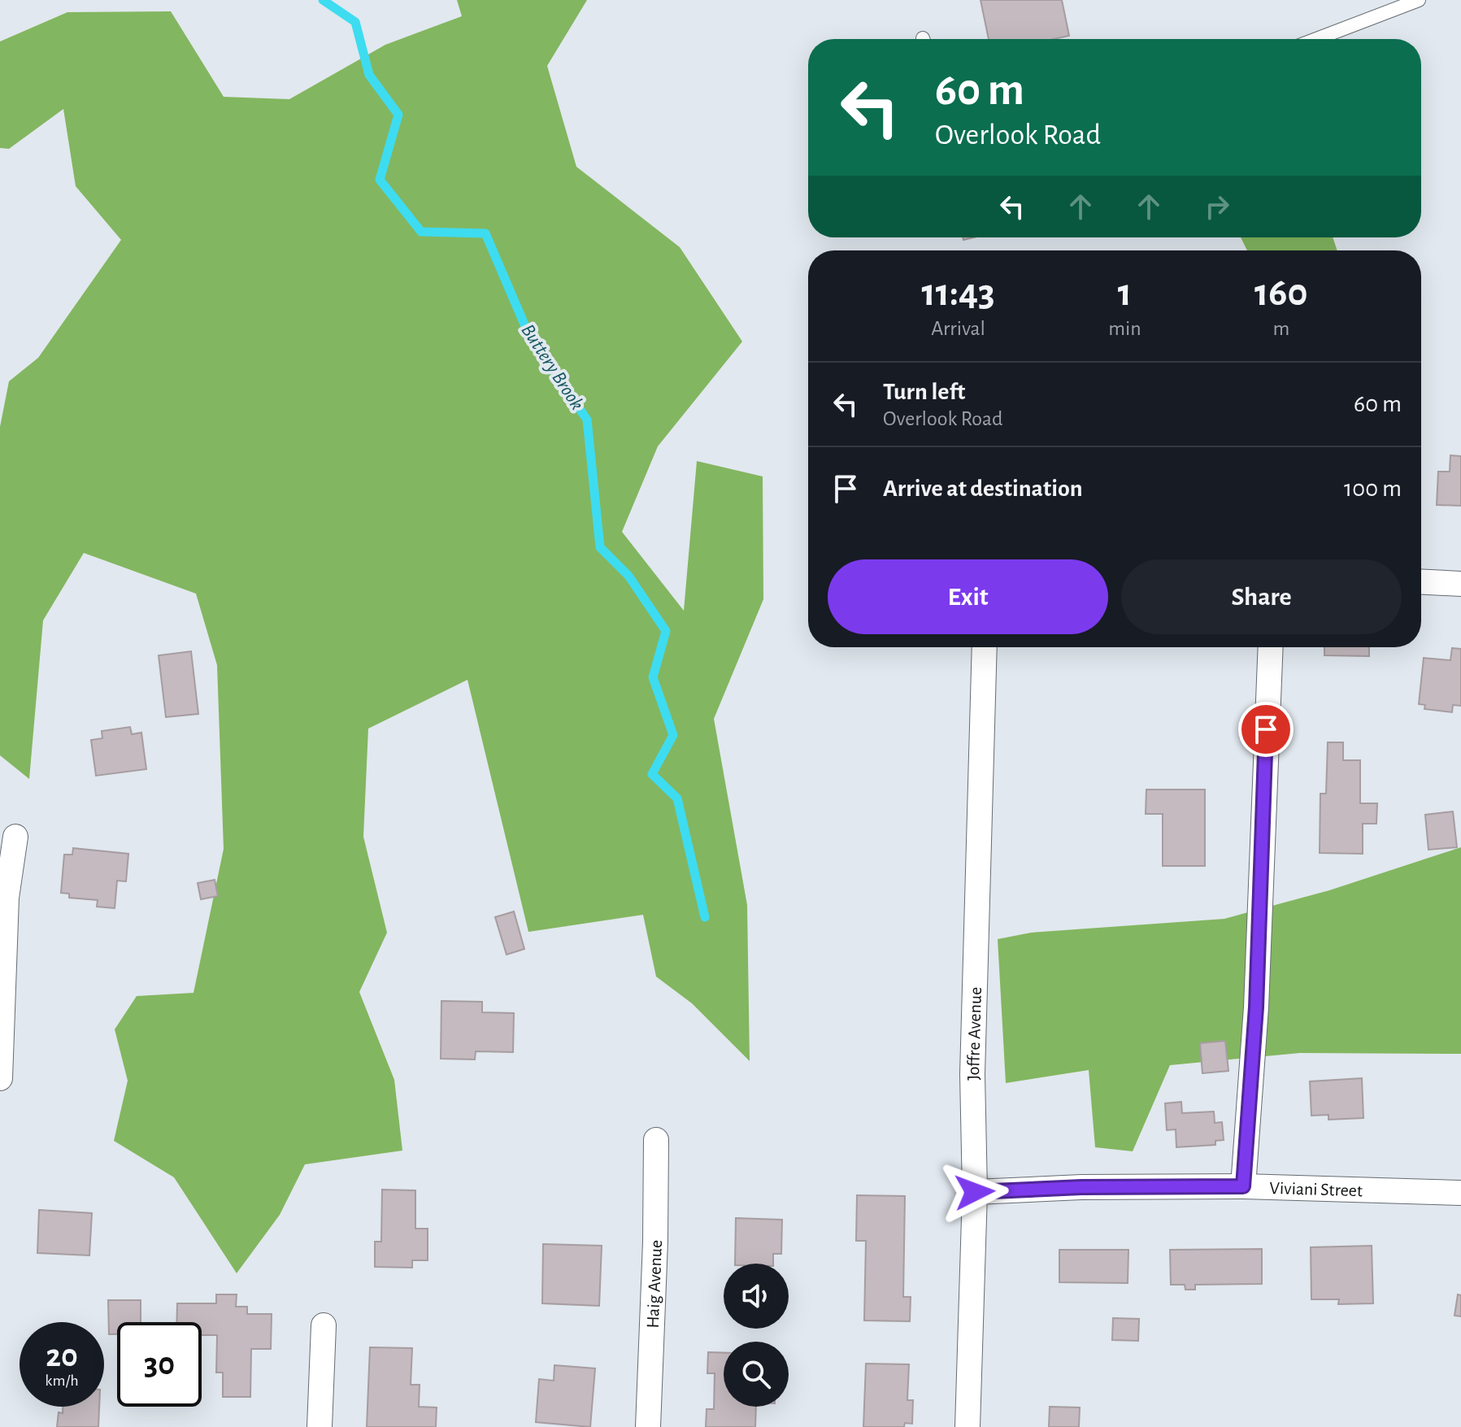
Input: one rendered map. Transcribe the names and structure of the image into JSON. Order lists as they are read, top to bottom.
{
  "streets": {
    "street": ["Joffre Avenue", "Viviani Street", "Haig Avenue"]
  },
  "crossings": [
    ["Joffre Avenue", "Viviani Street"]
  ],
  "water": ["Buttery Brook"],
  "page": {
    "turn": ["60 m", "Overlook Road"],
    "eta": [
      "11:43",
      "Arrival",
      "1",
      "min",
      "160",
      "m"
    ],
    "list": [
      {
        "name": "Turn left",
        "note": "Overlook Road",
        "value": "60 m"
      },
      {
        "name": "Arrive at destination",
        "value": "100 m"
      }
    ],
    "buttons": ["Exit", "Share"],
    "speed": "20 km/h",
    "limit": "30"
  }
}
